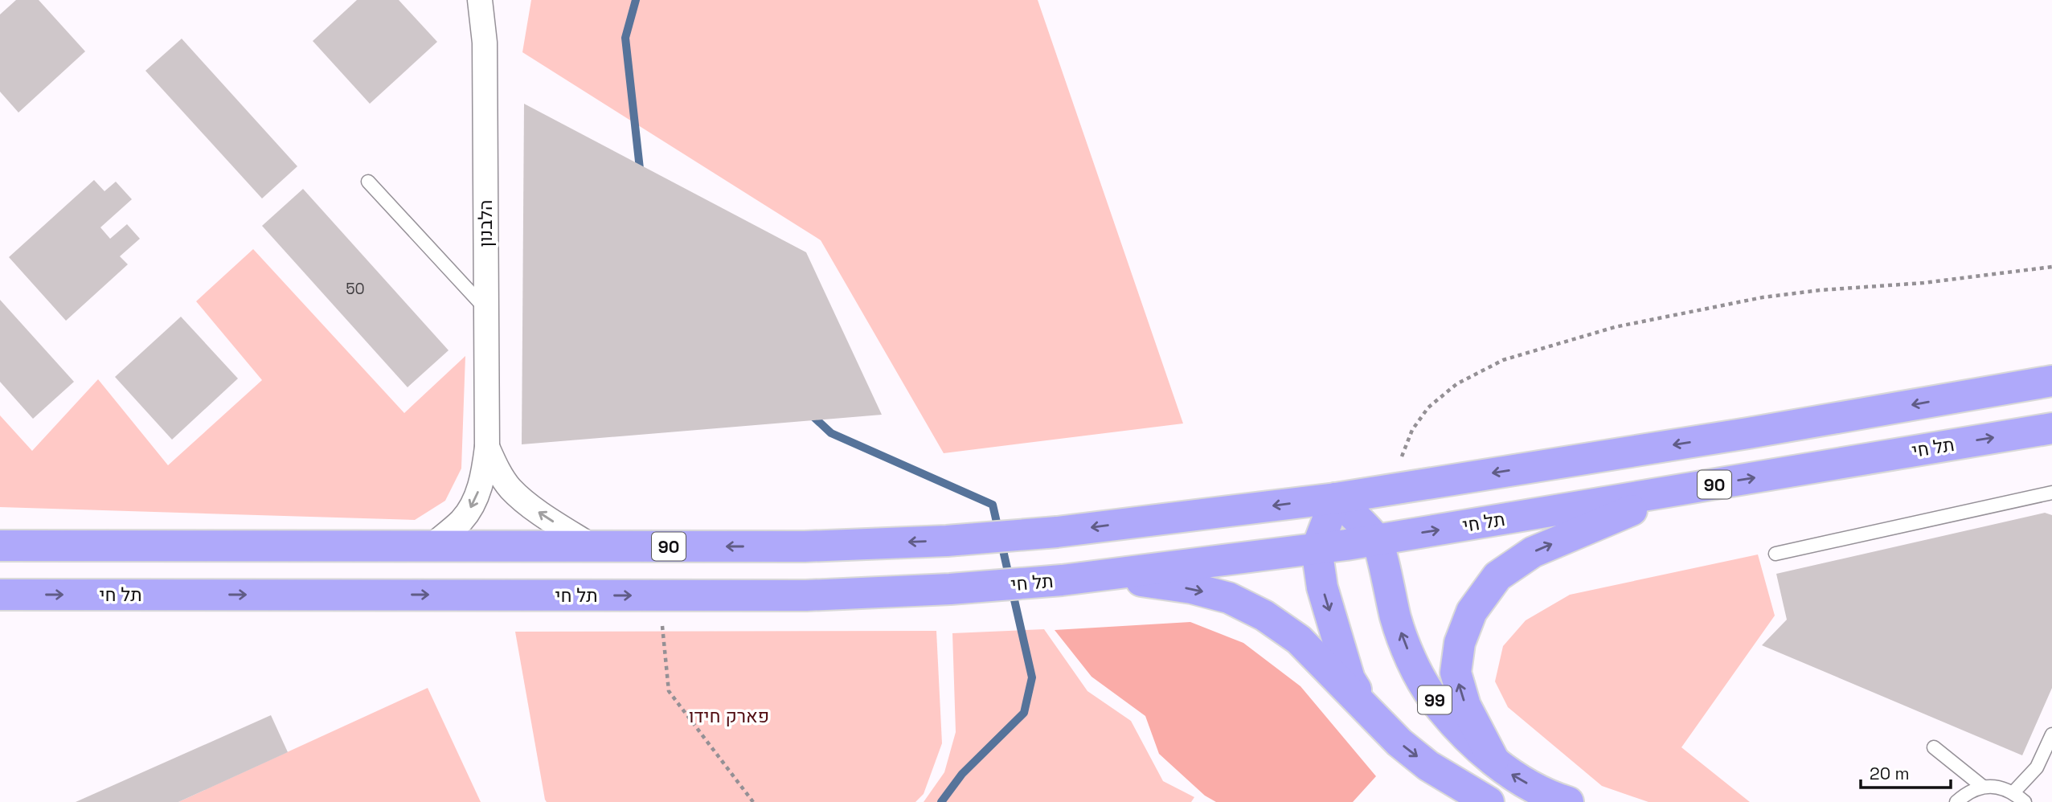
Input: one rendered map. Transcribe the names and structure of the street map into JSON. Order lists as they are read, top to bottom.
{
  "streets": {
    "highway": ["תל חי", "90", "99"],
    "street": ["הלבנון"]
  },
  "crossings": [
    ["הלבנון", "90"],
    ["תל חי", "99"],
    ["90", "99"]
  ],
  "parks": ["פארק חידו"],
  "house_numbers": ["50"],
  "scale_bar": "20 m"
}
